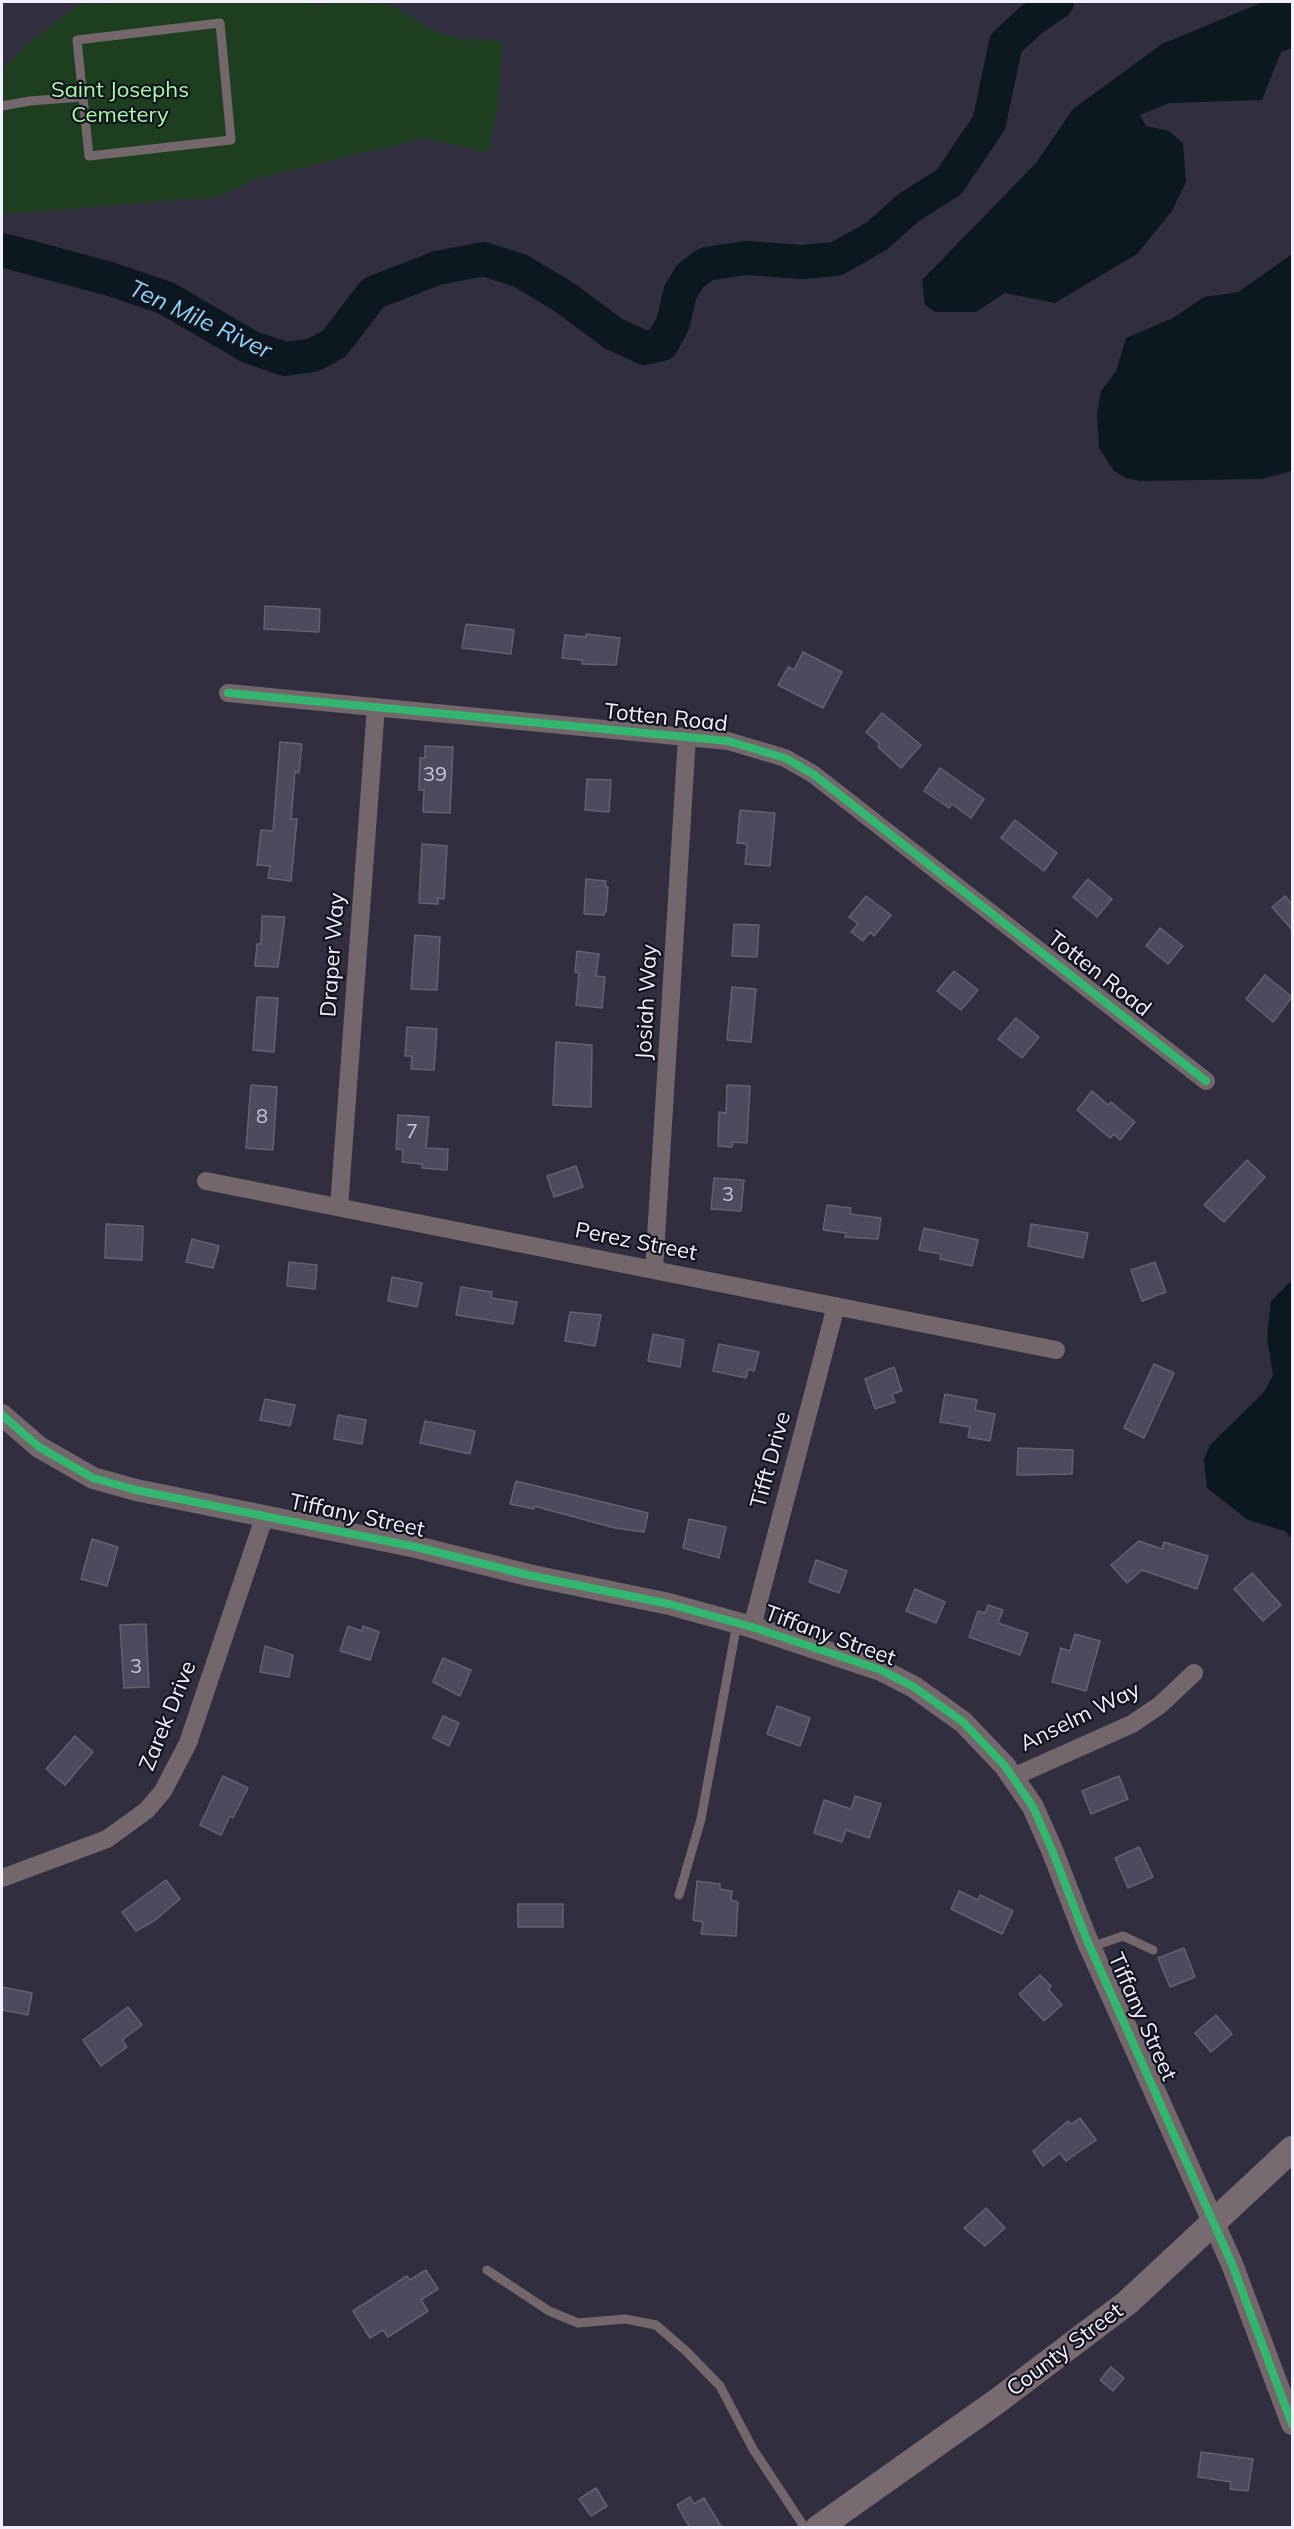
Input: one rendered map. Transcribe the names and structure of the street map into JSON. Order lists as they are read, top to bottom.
{
  "streets": {
    "main road": ["County Street"],
    "street": [
      "Totten Road",
      "Draper Way",
      "Josiah Way",
      "Perez Street",
      "Tifft Drive",
      "Tiffany Street",
      "Zarek Drive",
      "Anselm Way"
    ]
  },
  "crossings": [
    ["Totten Road", "Draper Way"],
    ["Totten Road", "Josiah Way"],
    ["Draper Way", "Perez Street"],
    ["Josiah Way", "Perez Street"],
    ["Perez Street", "Tifft Drive"],
    ["Tifft Drive", "Tiffany Street"],
    ["Tiffany Street", "Zarek Drive"],
    ["Tiffany Street", "Anselm Way"],
    ["Tiffany Street", "County Street"]
  ],
  "water": ["Ten Mile River"],
  "parks": ["Saint Josephs Cemetery"],
  "house_numbers": [
    "39",
    "8",
    "7",
    "3",
    "3"
  ]
}
